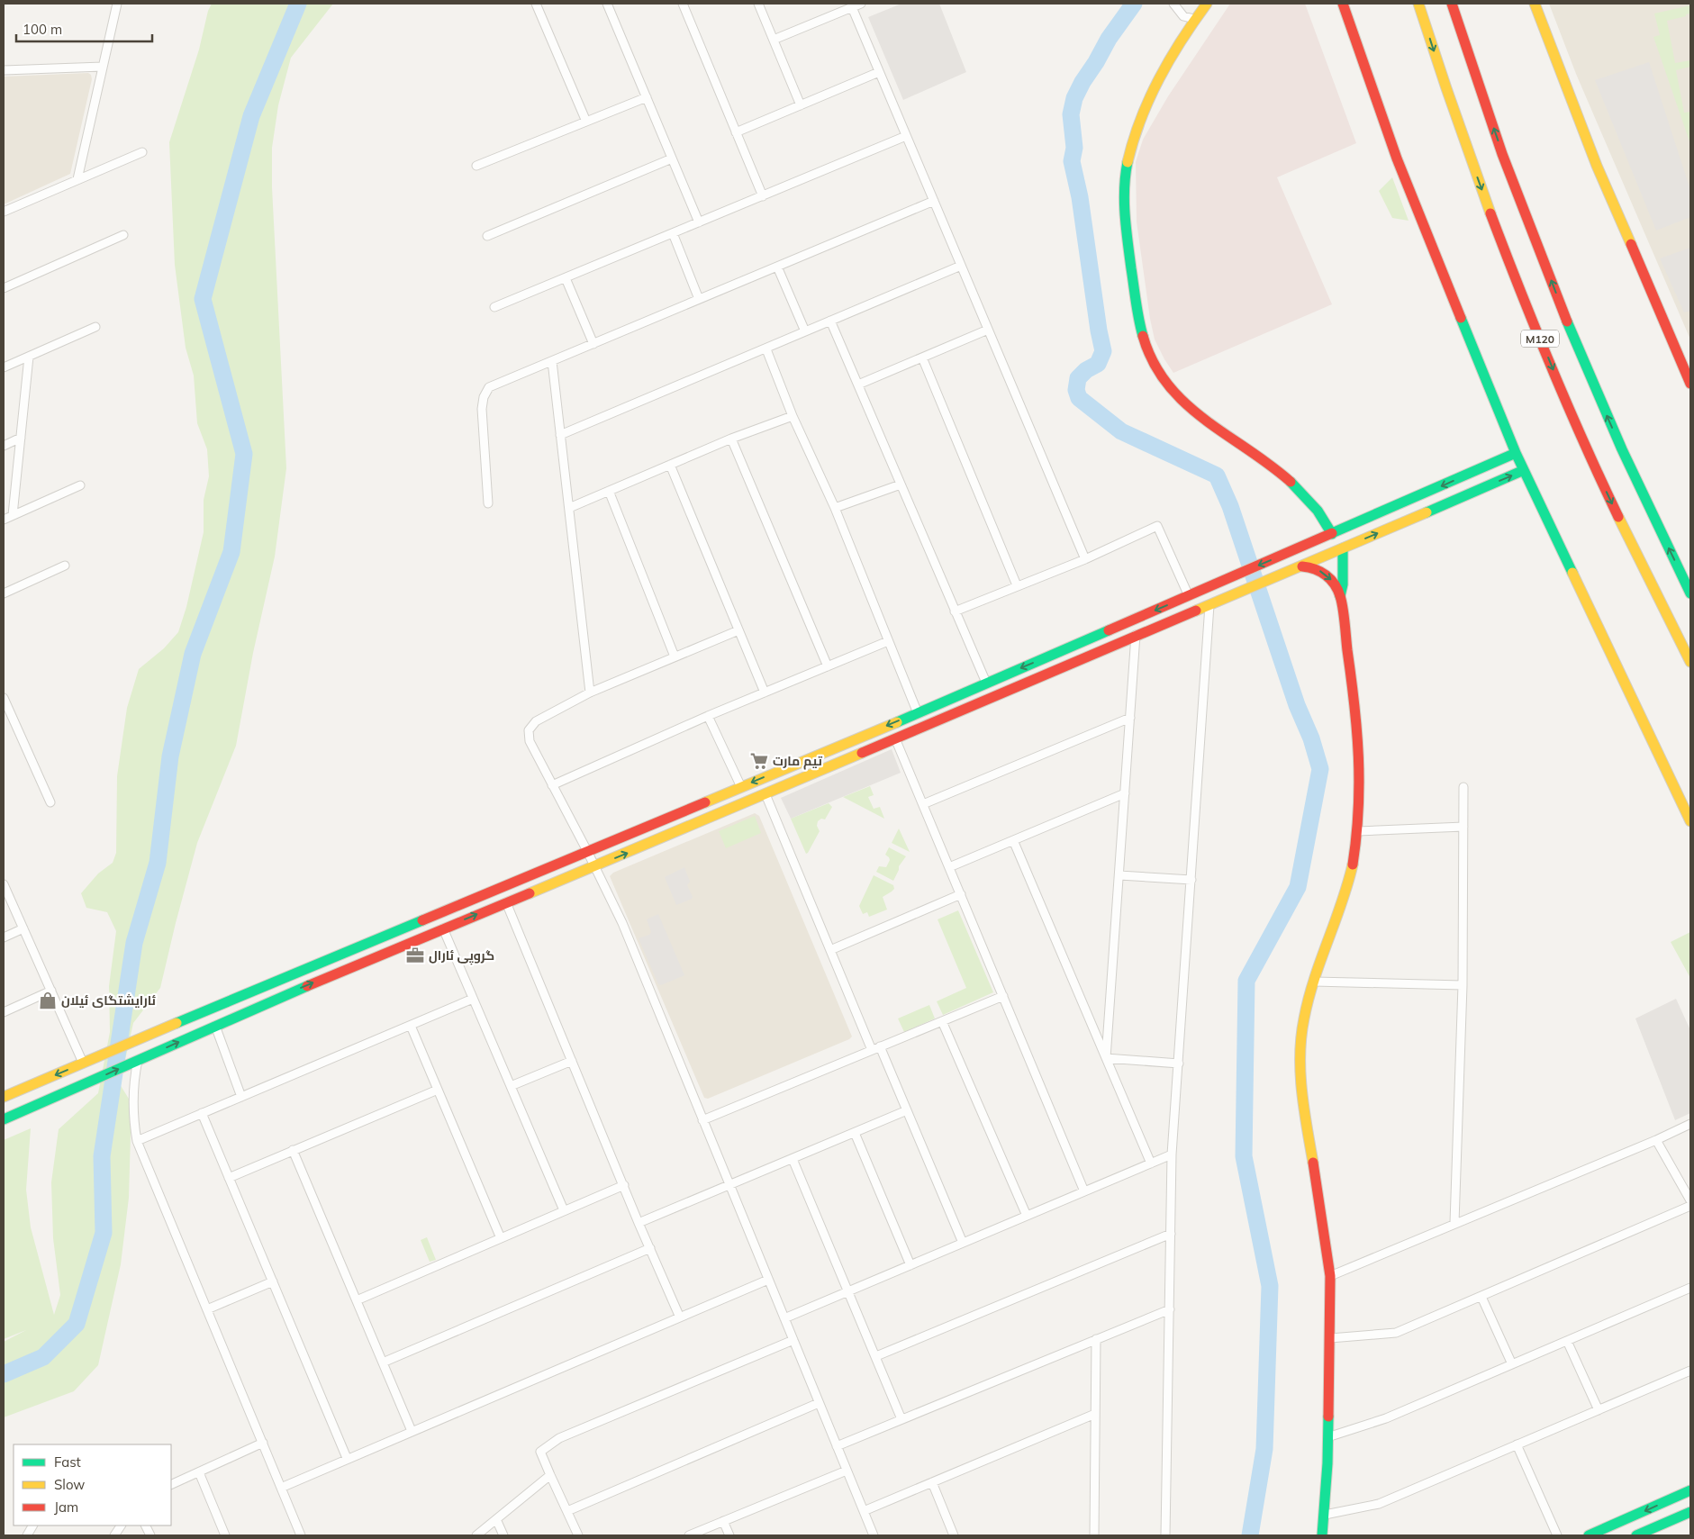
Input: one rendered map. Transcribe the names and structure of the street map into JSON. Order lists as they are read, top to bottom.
{
  "streets": {
    "main road": ["M120"]
  },
  "places": {
    "supermarket": ["تیم مارت"],
    "office": ["گروپی ئارال"],
    "shop": ["ئارایشتگای ئیلان"]
  },
  "legend": ["Fast", "Slow", "Jam"],
  "scale_bar": "100 m"
}
